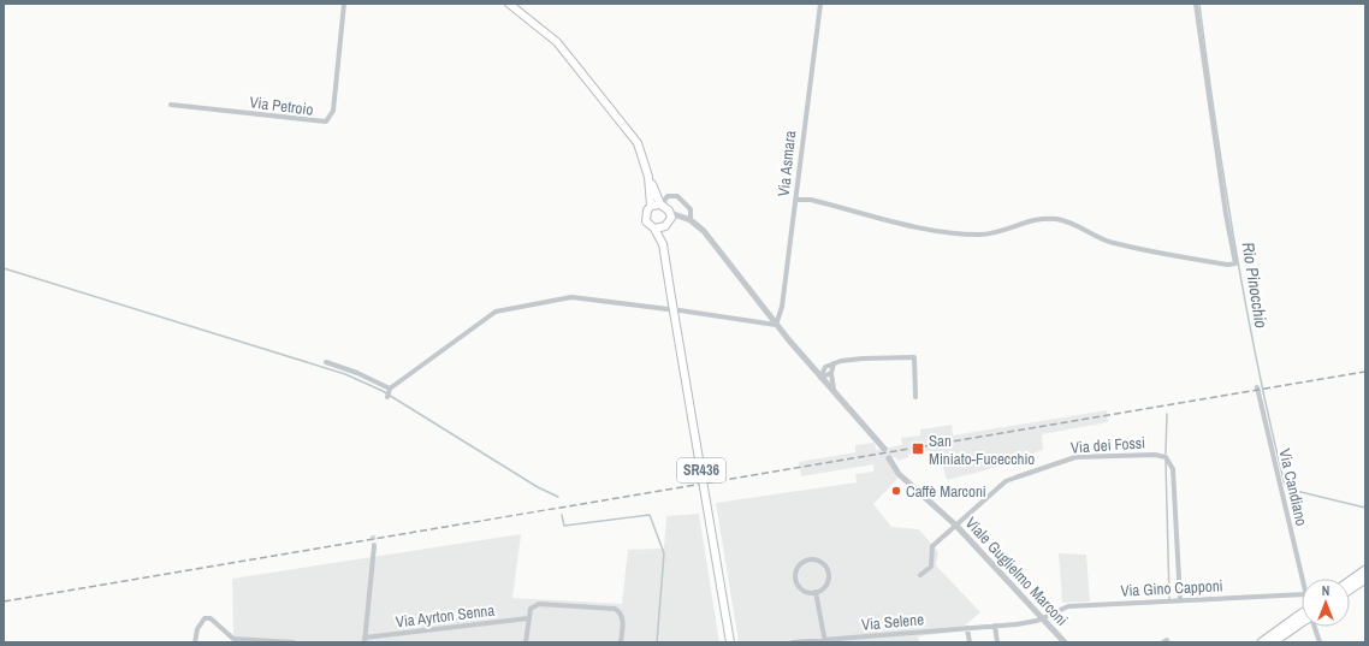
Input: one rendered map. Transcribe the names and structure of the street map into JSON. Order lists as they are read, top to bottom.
{
  "streets": {
    "main road": ["SR436"],
    "street": [
      "Via Petroio",
      "Via Asmara",
      "Via dei Fossi",
      "Via Candiano",
      "Viale Guglielmo Marconi",
      "Via Gino Capponi",
      "Via Ayrton Senna",
      "Via Selene"
    ]
  },
  "crossings": [
    ["Via dei Fossi", "Viale Guglielmo Marconi"],
    ["Via dei Fossi", "Via Gino Capponi"],
    ["Viale Guglielmo Marconi", "Via Gino Capponi"],
    ["Viale Guglielmo Marconi", "Via Selene"],
    ["Via Gino Capponi", "Via Selene"]
  ],
  "water": ["Rio Pinocchio"],
  "places": {
    "transit": ["San Miniato-Fucecchio"],
    "other": ["Caffè Marconi"]
  },
  "north": "top"
}
